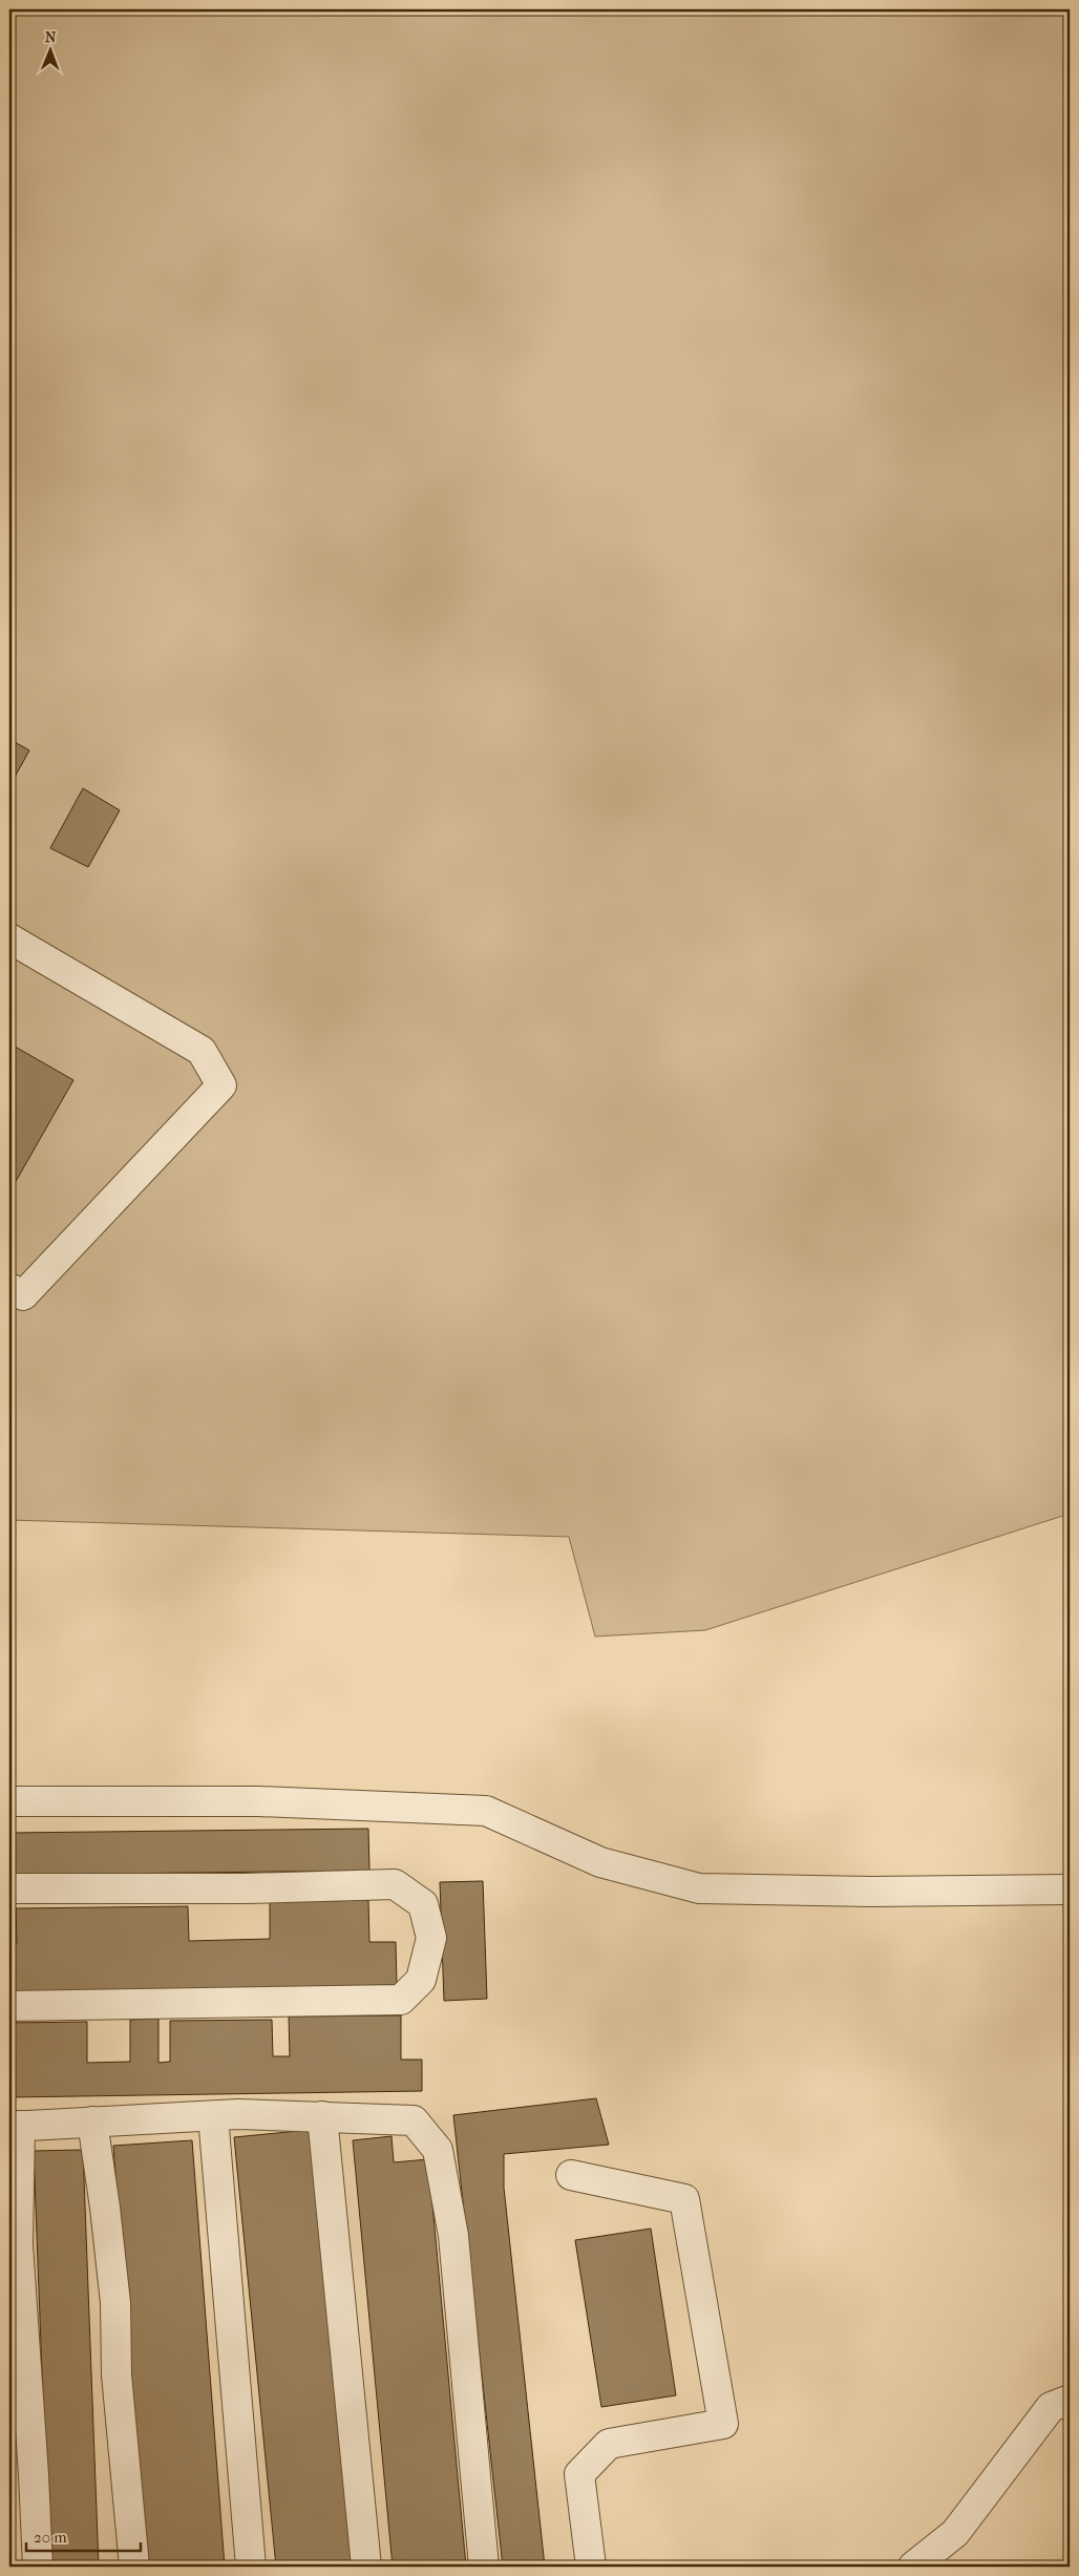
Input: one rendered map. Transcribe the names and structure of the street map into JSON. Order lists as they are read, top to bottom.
{
  "scale_bar": "20 m",
  "north": "top"
}
